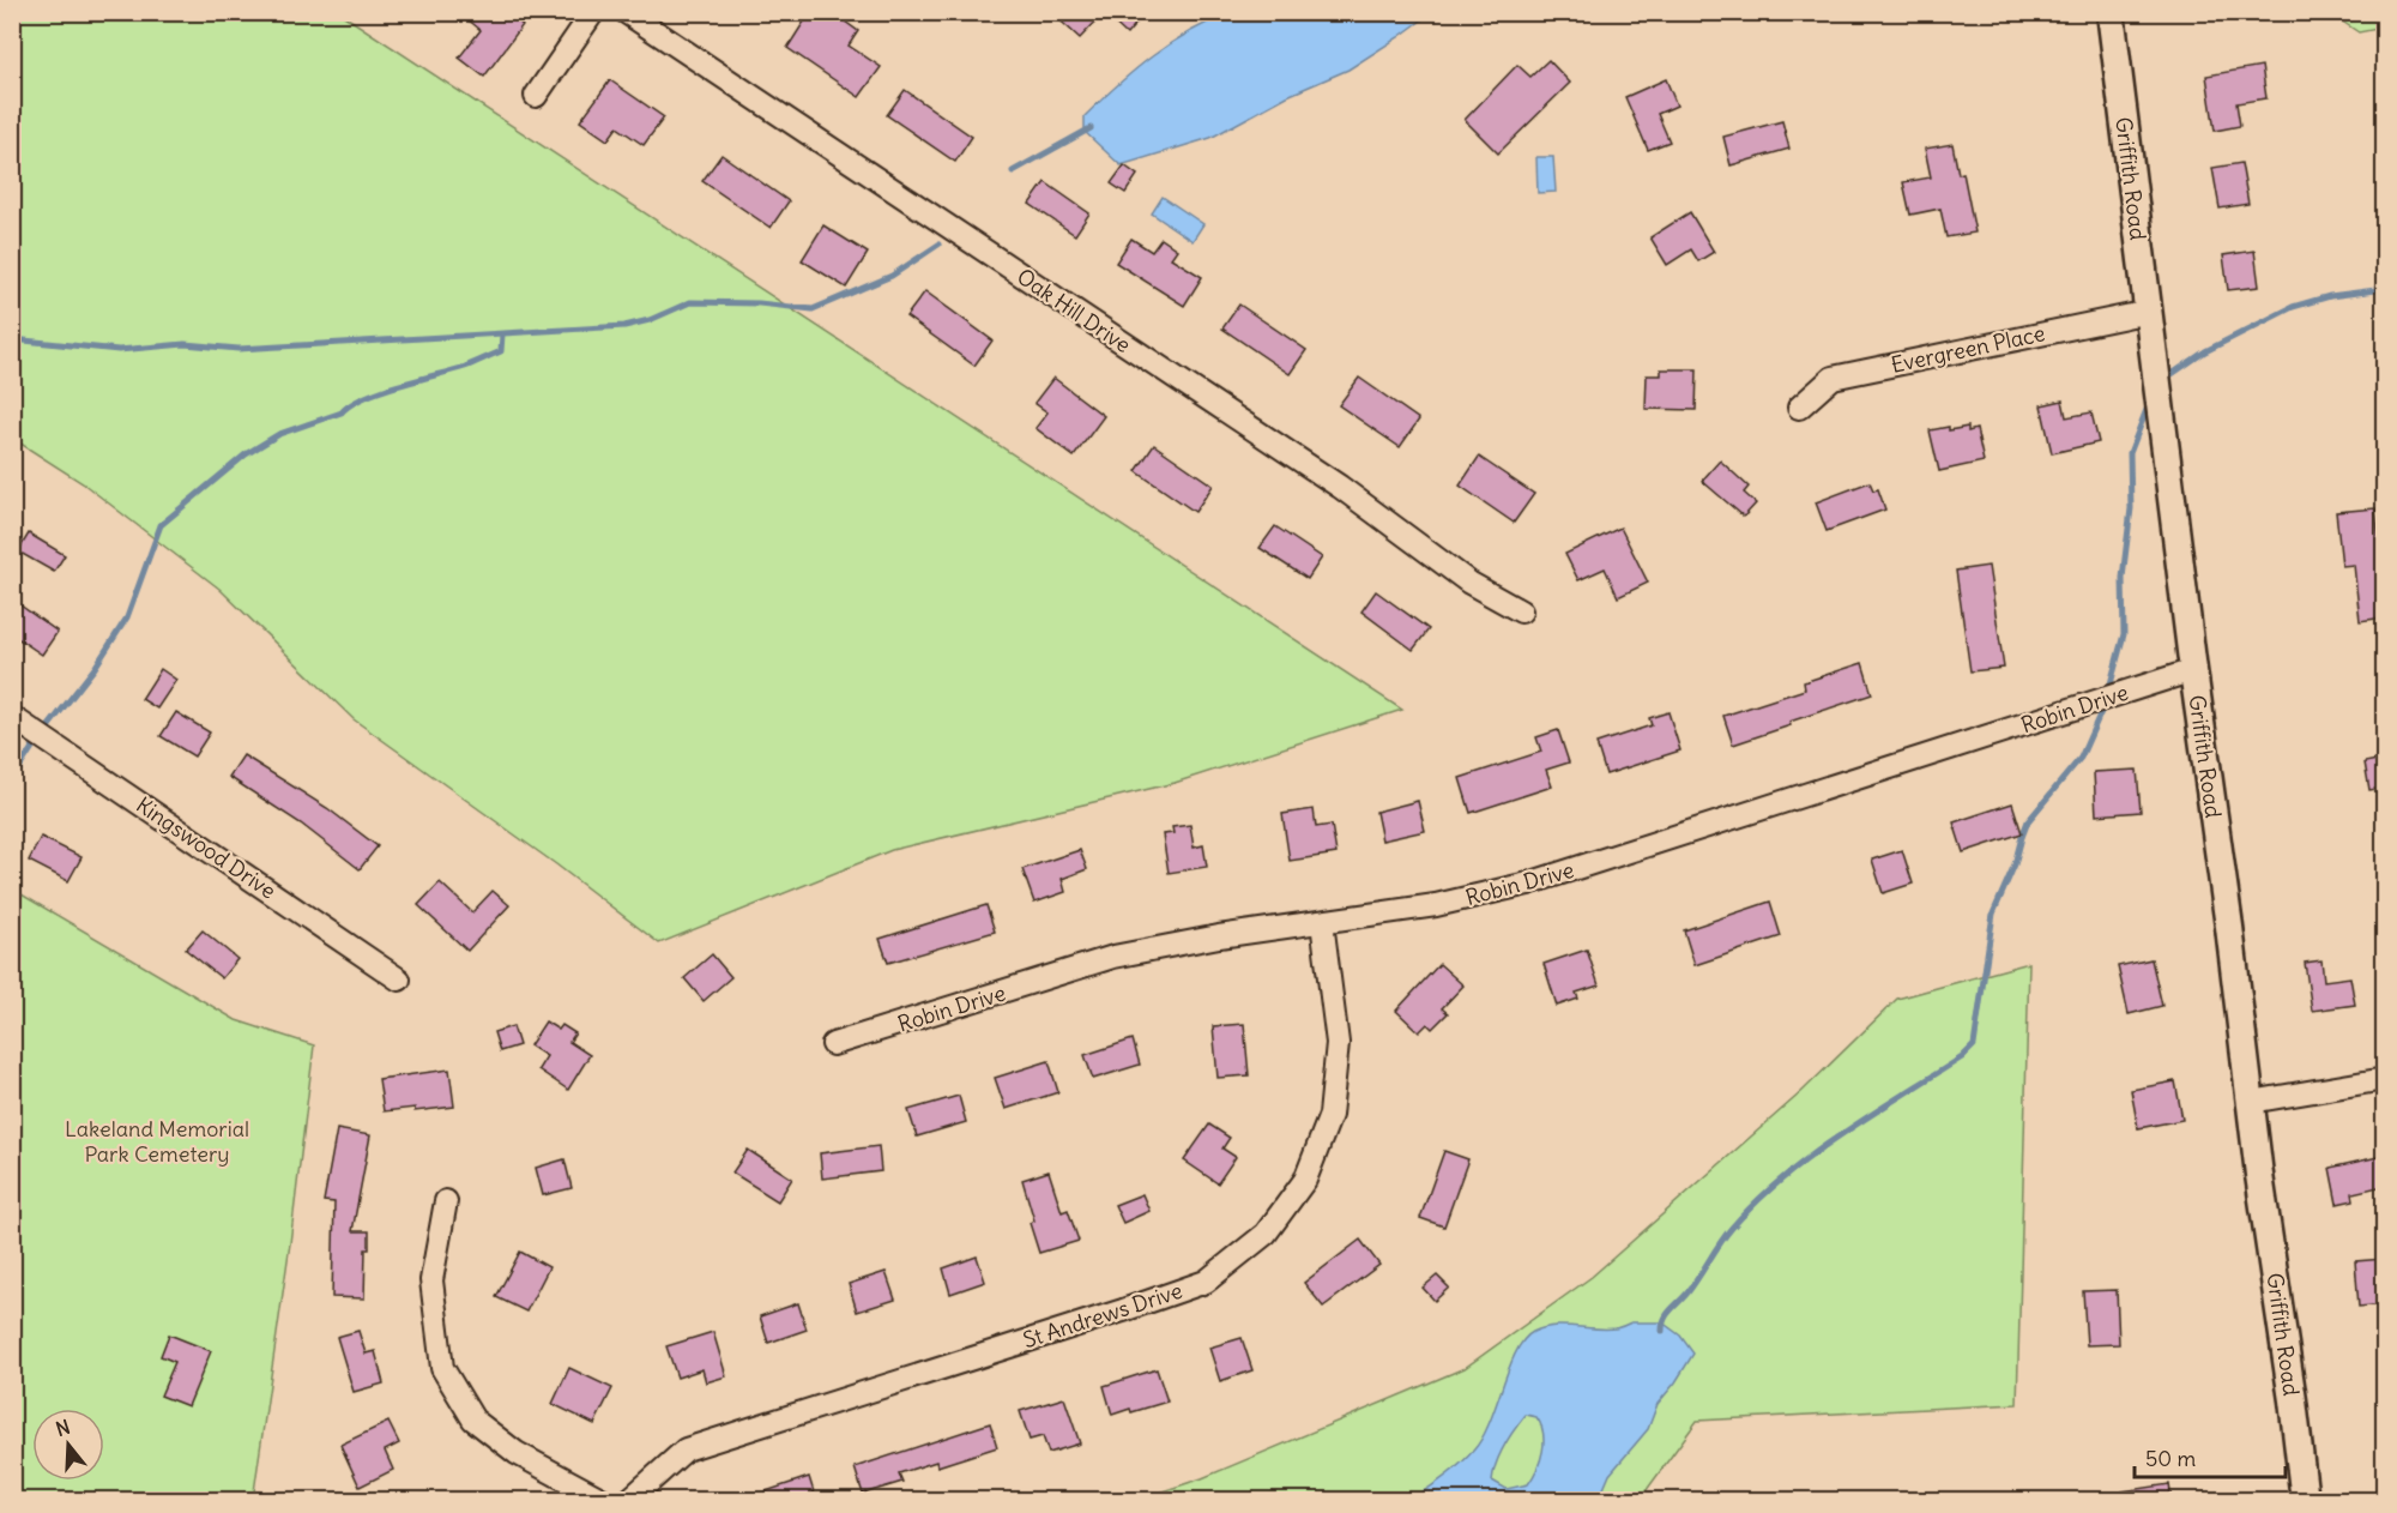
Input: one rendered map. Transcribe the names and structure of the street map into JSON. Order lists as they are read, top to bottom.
{
  "streets": {
    "street": [
      "Griffith Road",
      "Oak Hill Drive",
      "Evergreen Place",
      "Robin Drive",
      "Kingswood Drive",
      "St Andrews Drive"
    ]
  },
  "crossings": [
    ["Griffith Road", "Evergreen Place"],
    ["Griffith Road", "Robin Drive"],
    ["Robin Drive", "St Andrews Drive"]
  ],
  "parks": ["Lakeland Memorial Park Cemetery"],
  "scale_bar": "50 m",
  "north": "top"
}
